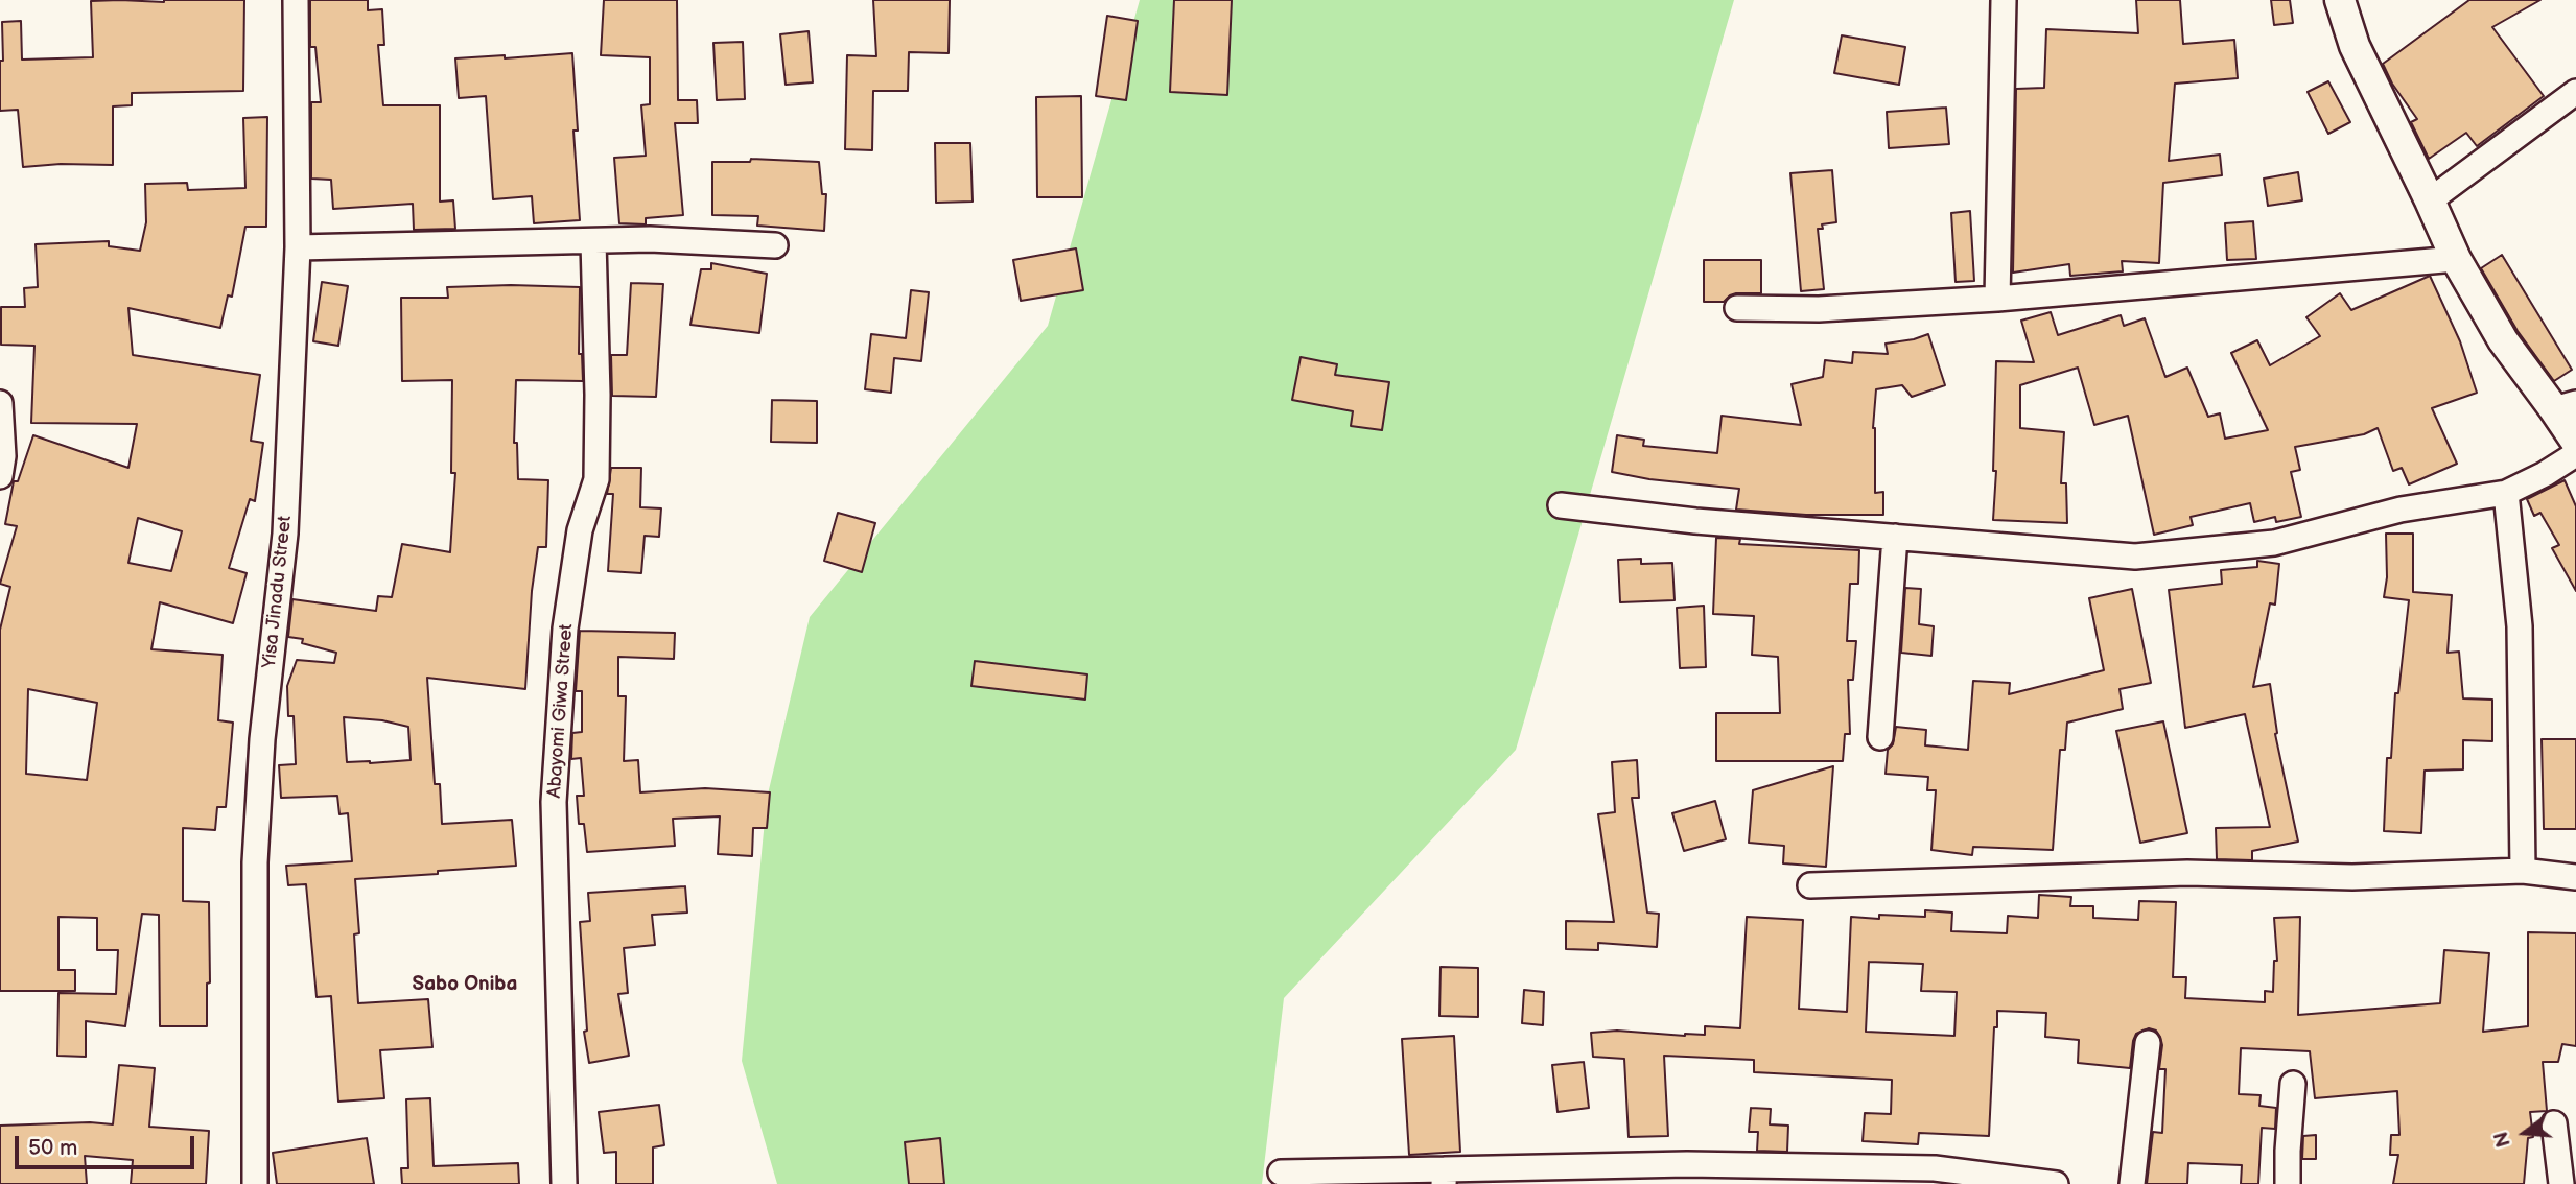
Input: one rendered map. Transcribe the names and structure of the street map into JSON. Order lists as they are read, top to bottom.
{
  "streets": {
    "street": ["Yisa Jinadu Street", "Abayomi Giwa Street"]
  },
  "districts": ["Sabo Oniba"],
  "scale_bar": "50 m",
  "north": "left"
}
